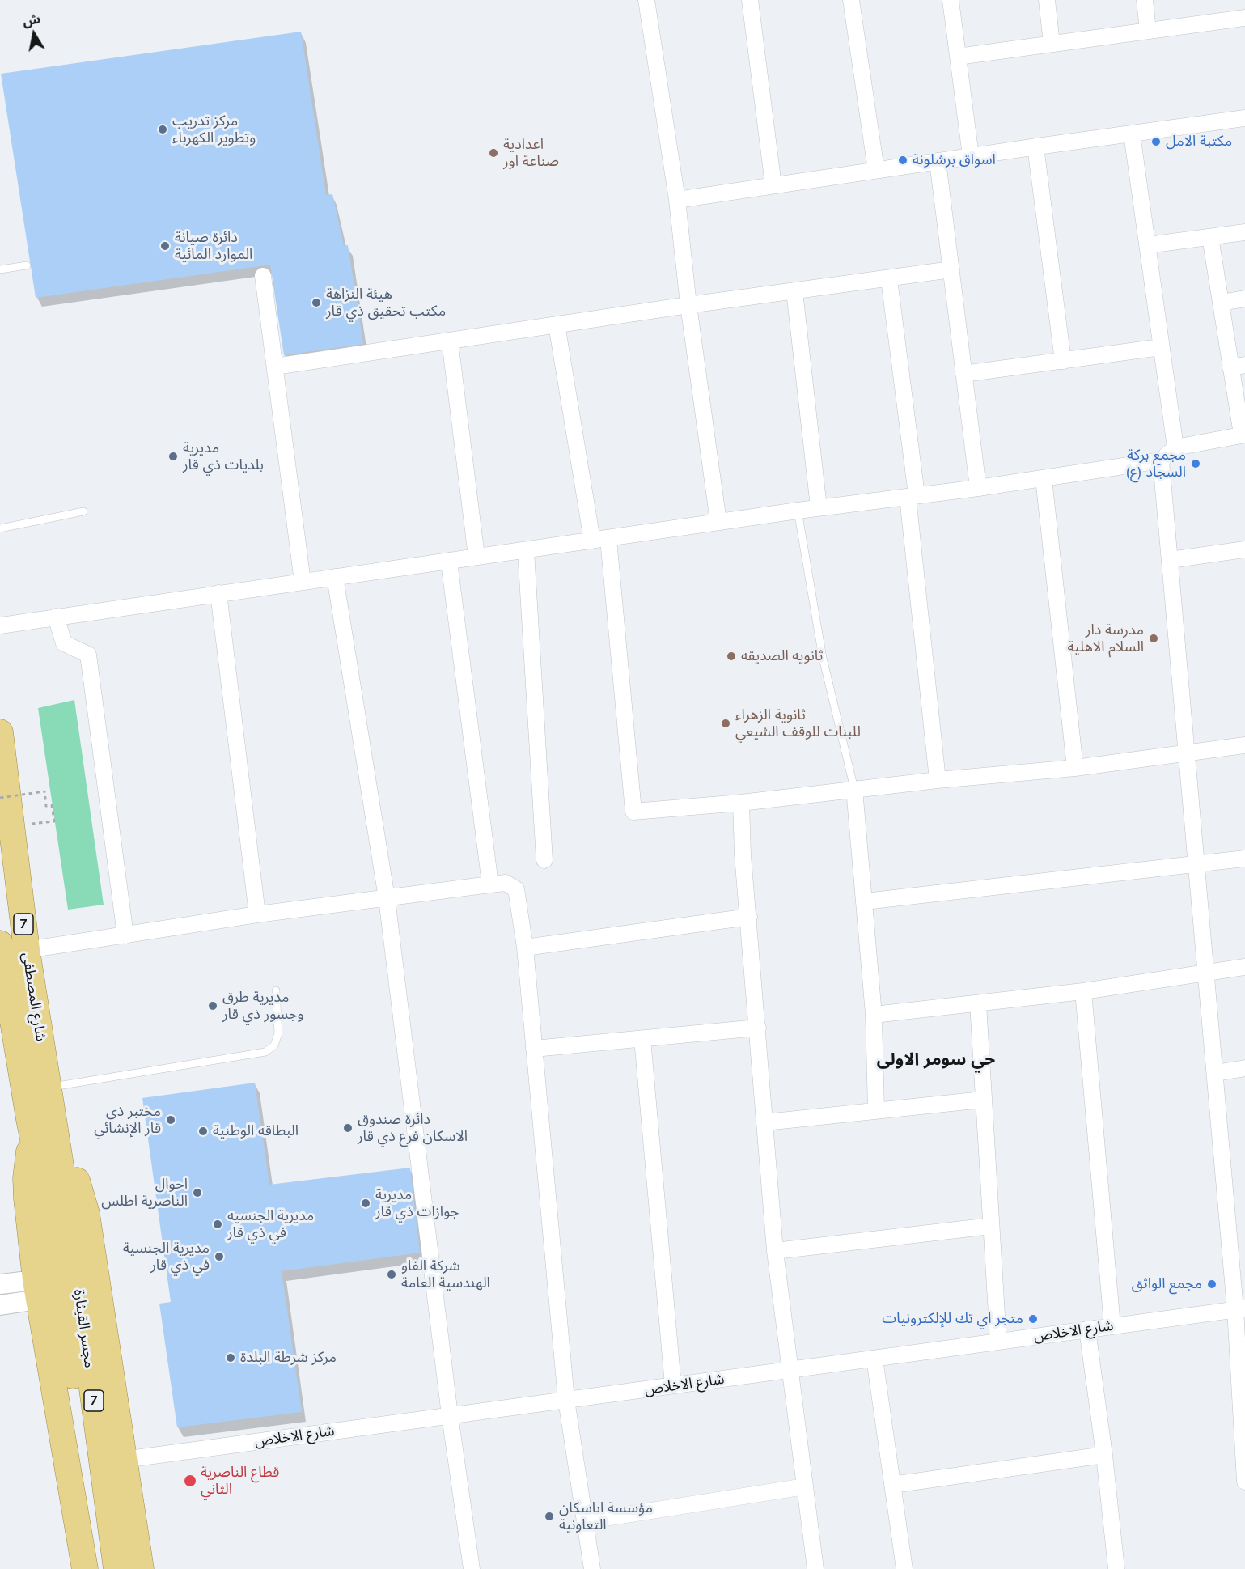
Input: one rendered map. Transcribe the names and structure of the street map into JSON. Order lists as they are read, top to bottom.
{
  "streets": {
    "highway": ["7", "شارع المصطفى", "مجسر القيثارة"],
    "street": ["شارع الاخلاص"]
  },
  "crossings": [
    ["شارع المصطفى", "مجسر القيثارة"]
  ],
  "districts": ["حي سومر الاولى"],
  "places": [
    "مركز تدريب وتطوير الكهرباء",
    "مكتبة الامل",
    "اعدادية صناعة اور",
    "اسواق برشلونة",
    "دائرة صيانة الموارد المائية",
    "هيئة النزاهة مكتب تحقيق ذي قار",
    "مديرية بلديات ذي قار",
    "مجمع بركة السجاد (ع)",
    "مدرسة دار السلام الاهلية",
    "ثانويه الصديقه",
    "ثانوية الزهراء للبنات للوقف الشيعي",
    "مديرية طرق وجسور ذي قار",
    "مختبر ذي قار الإنشائي",
    "دائرة صندوق الاسكان فرع ذي قار",
    "البطاقه الوطنية",
    "احوال الناصرية اطلس",
    "مديرية جوازات ذي قار",
    "مديرية الجنسيه في ذي قار",
    "مديرية الجنسية في ذي قار",
    "شركة الفاو الهندسية العامة",
    "مجمع الواثق",
    "متجر اي تك للإلكترونيات",
    "مركز شرطة البلدة",
    "قطاع الناصرية الثاني",
    "مؤسسة اىاسكان التعاونية"
  ],
  "north": "top"
}
